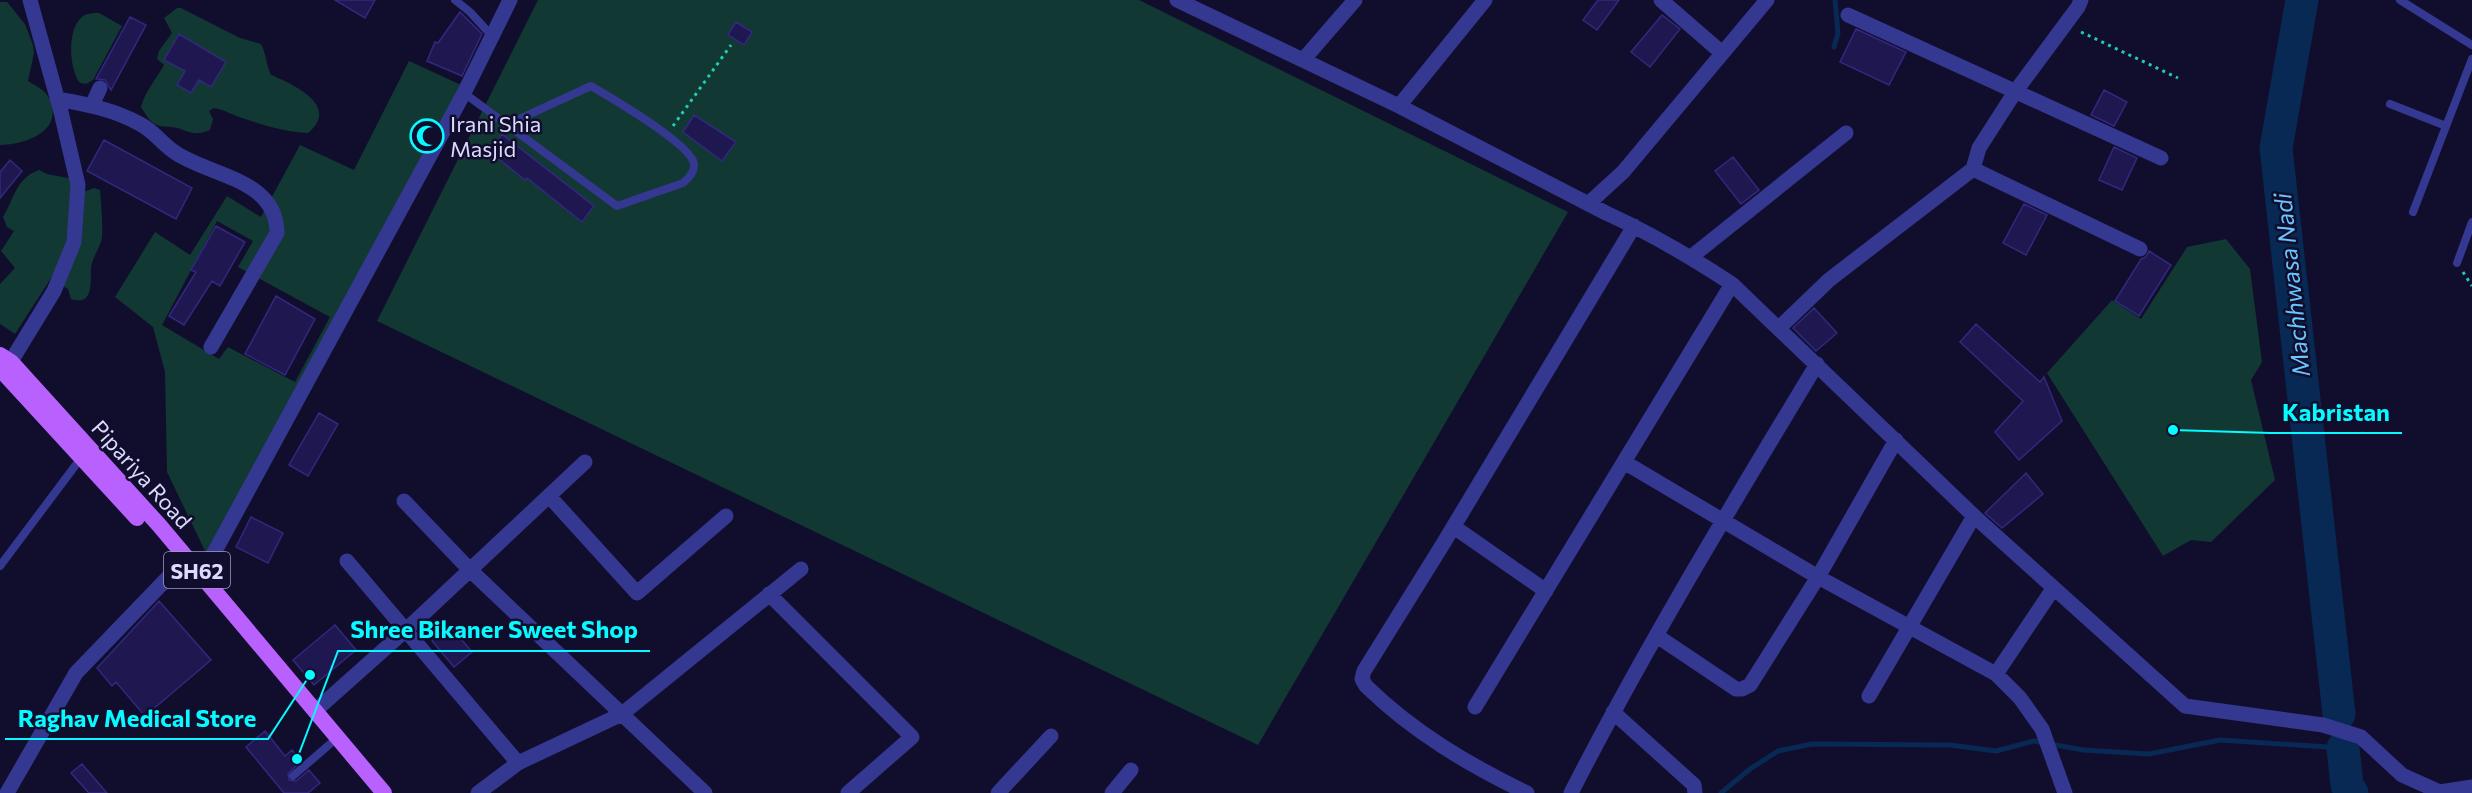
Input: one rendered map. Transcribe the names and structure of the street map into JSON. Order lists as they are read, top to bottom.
{
  "streets": {
    "main road": ["Pipariya Road", "SH62"]
  },
  "water": ["Machhwasa Nadi"],
  "places": {
    "mosque": ["Irani Shia Masjid"],
    "other": ["Kabristan", "Raghav Medical Store", "Shree Bikaner Sweet Shop"]
  }
}
